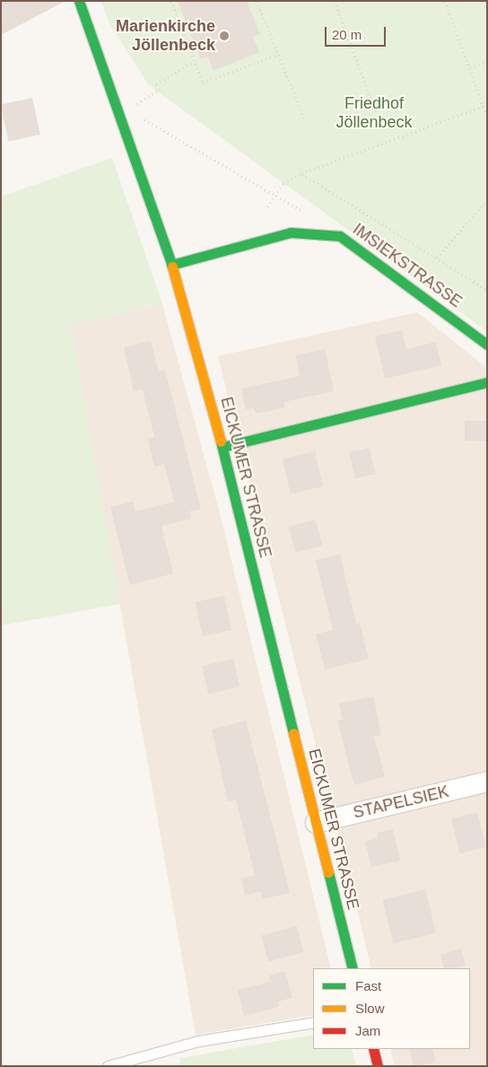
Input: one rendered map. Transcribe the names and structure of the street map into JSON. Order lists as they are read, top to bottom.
{
  "streets": {
    "main road": ["IMSIEKSTRASSE", "EICKUMER STRASSE"],
    "street": ["STAPELSIEK"]
  },
  "crossings": [
    ["IMSIEKSTRASSE", "EICKUMER STRASSE"],
    ["EICKUMER STRASSE", "STAPELSIEK"]
  ],
  "parks": ["Friedhof Jöllenbeck"],
  "places": ["Marienkirche Jöllenbeck"],
  "legend": ["Fast", "Slow", "Jam"],
  "scale_bar": "20 m"
}
